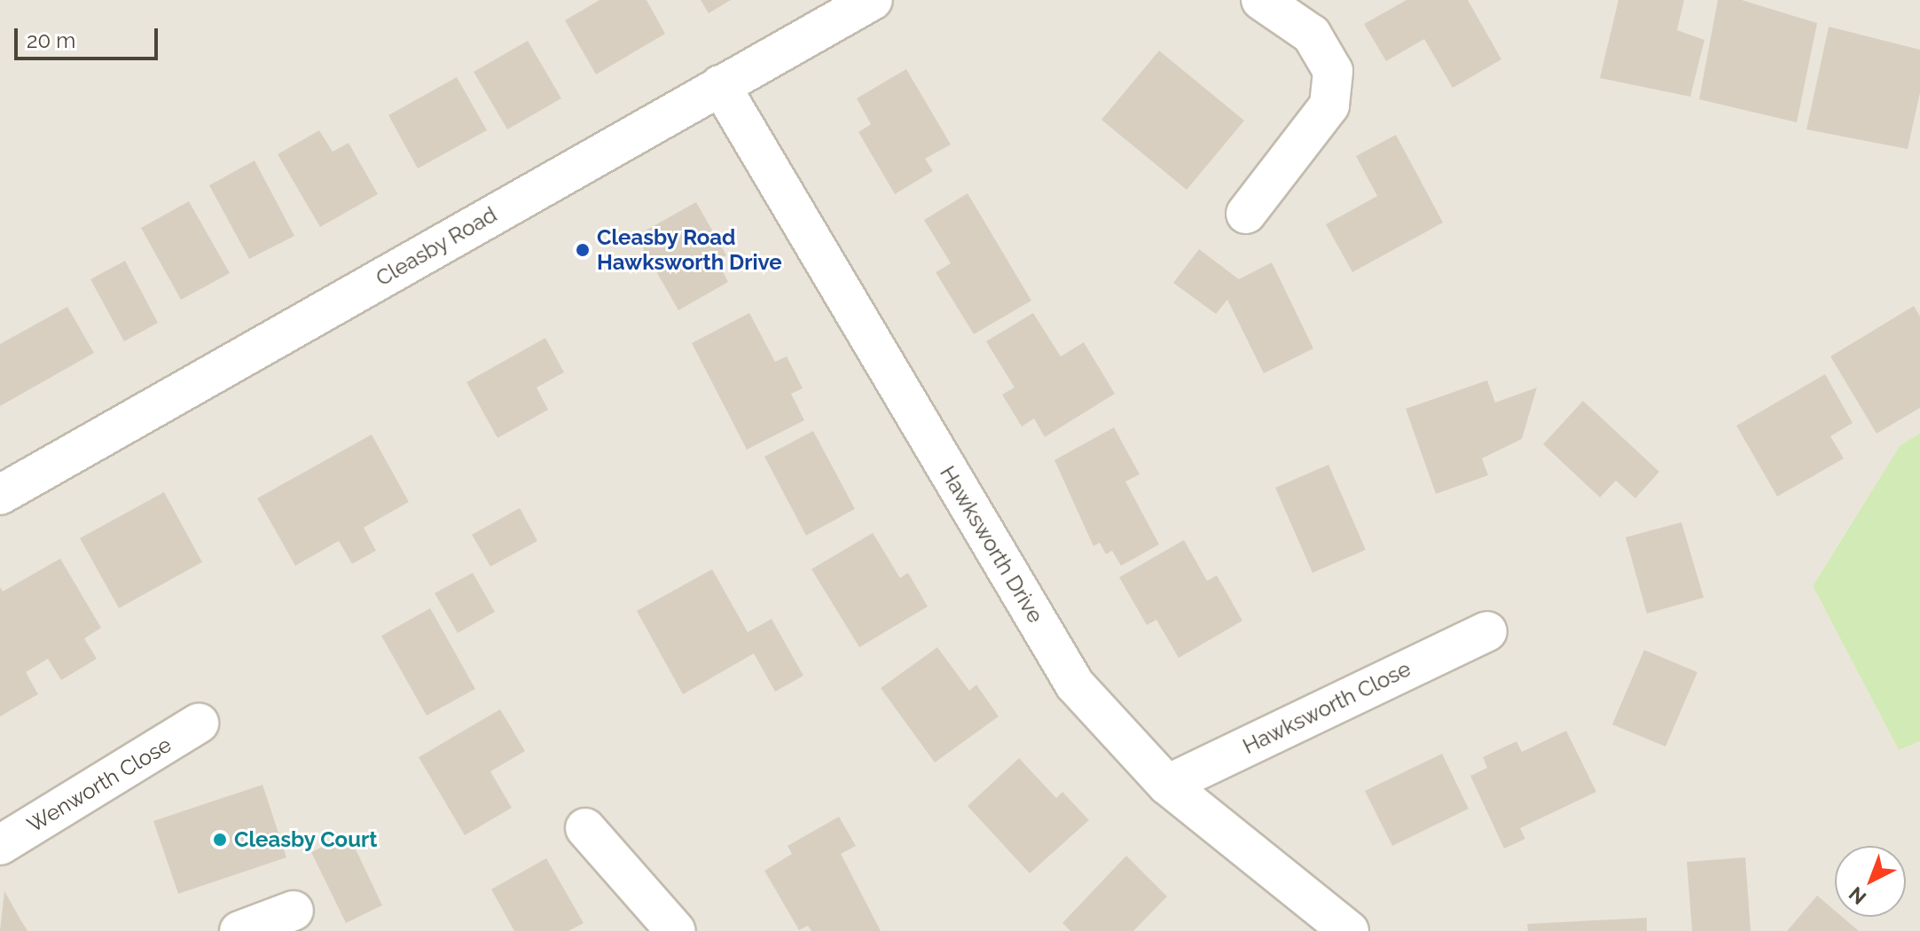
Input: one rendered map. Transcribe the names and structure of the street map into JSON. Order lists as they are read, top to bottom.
{
  "streets": {
    "street": [
      "Cleasby Road",
      "Hawksworth Drive",
      "Hawksworth Close",
      "Wenworth Close"
    ]
  },
  "crossings": [
    ["Cleasby Road", "Hawksworth Drive"],
    ["Hawksworth Drive", "Hawksworth Close"]
  ],
  "places": ["Cleasby Road Hawksworth Drive", "Cleasby Court"],
  "scale_bar": "20 m",
  "north": "bottom left"
}
